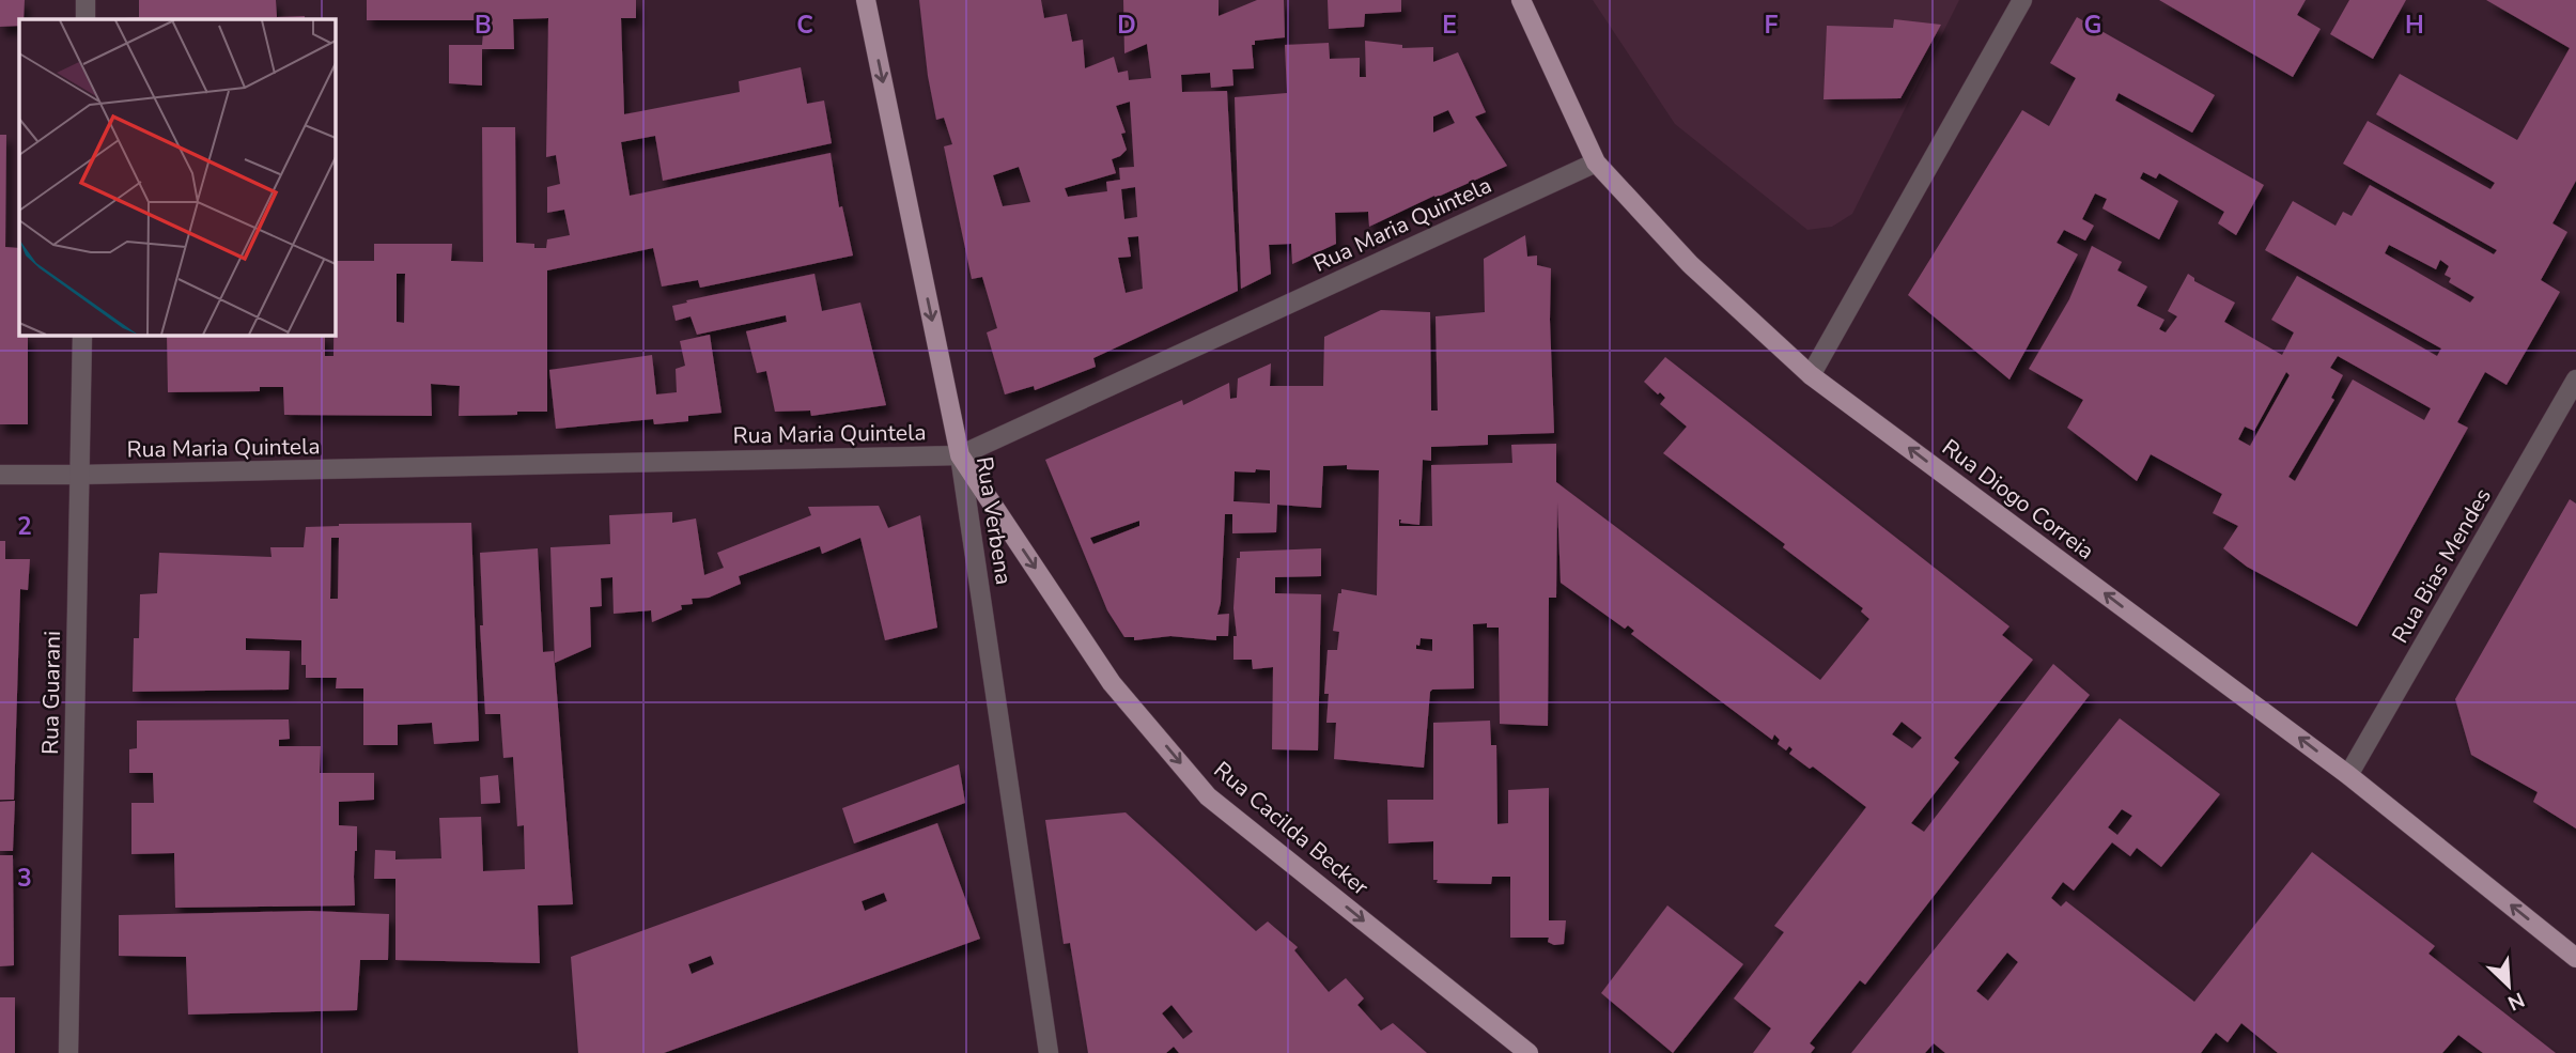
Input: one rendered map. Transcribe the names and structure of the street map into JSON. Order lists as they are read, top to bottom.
{
  "streets": {
    "main road": ["Rua Diogo Correia", "Rua Verbena", "Rua Cacilda Becker"],
    "street": ["Rua Maria Quintela", "Rua Bias Mendes", "Rua Guarani"]
  },
  "crossings": [
    ["Rua Maria Quintela", "Rua Diogo Correia"],
    ["Rua Maria Quintela", "Rua Verbena"],
    ["Rua Maria Quintela", "Rua Guarani"],
    ["Rua Maria Quintela", "Rua Cacilda Becker"],
    ["Rua Diogo Correia", "Rua Bias Mendes"],
    ["Rua Verbena", "Rua Cacilda Becker"]
  ],
  "one_way": ["Rua Diogo Correia", "Rua Verbena", "Rua Cacilda Becker"],
  "north": "bottom right",
  "grid": {
    "columns": [
      "B",
      "C",
      "D",
      "E",
      "F",
      "G",
      "H"
    ],
    "rows": ["2", "3"]
  }
}
